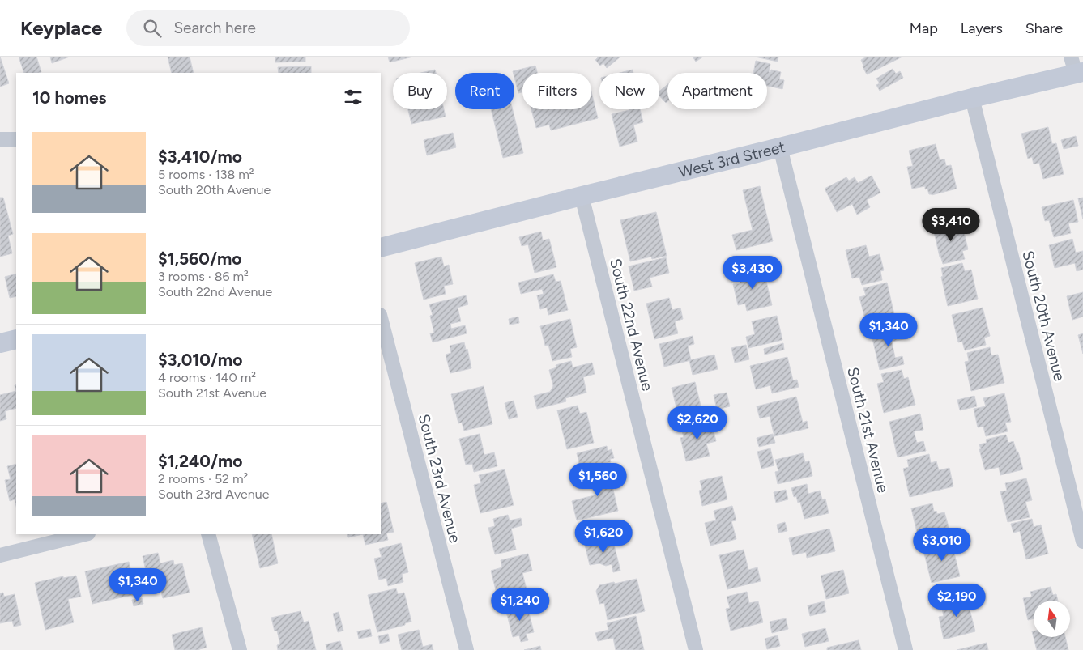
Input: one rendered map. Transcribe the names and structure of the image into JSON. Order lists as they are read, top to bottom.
{
  "streets": {
    "street": [
      "West 3rd Street",
      "South 20th Avenue",
      "South 22nd Avenue",
      "South 21st Avenue",
      "South 23rd Avenue"
    ]
  },
  "crossings": [
    ["West 3rd Street", "South 20th Avenue"],
    ["West 3rd Street", "South 22nd Avenue"],
    ["West 3rd Street", "South 21st Avenue"]
  ],
  "north": "top",
  "page": {
    "header": "Keyplace",
    "search": "Search here",
    "nav": ["Map", "Layers", "Share"],
    "chip": [
      "Buy",
      "Rent",
      "Filters",
      "New",
      "Apartment"
    ],
    "heading": "10 homes",
    "list": [
      {
        "name": "$3,410/mo",
        "note": "5 rooms · 138 m² · South 20th Avenue"
      },
      {
        "name": "$1,560/mo",
        "note": "3 rooms · 86 m² · South 22nd Avenue"
      },
      {
        "name": "$3,010/mo",
        "note": "4 rooms · 140 m² · South 21st Avenue"
      },
      {
        "name": "$1,240/mo",
        "note": "2 rooms · 52 m² · South 23rd Avenue"
      }
    ],
    "price": [
      "$3,410",
      "$3,430",
      "$1,340",
      "$2,620",
      "$1,560",
      "$1,620",
      "$3,010",
      "$1,340",
      "$2,190",
      "$1,240"
    ]
  }
}
